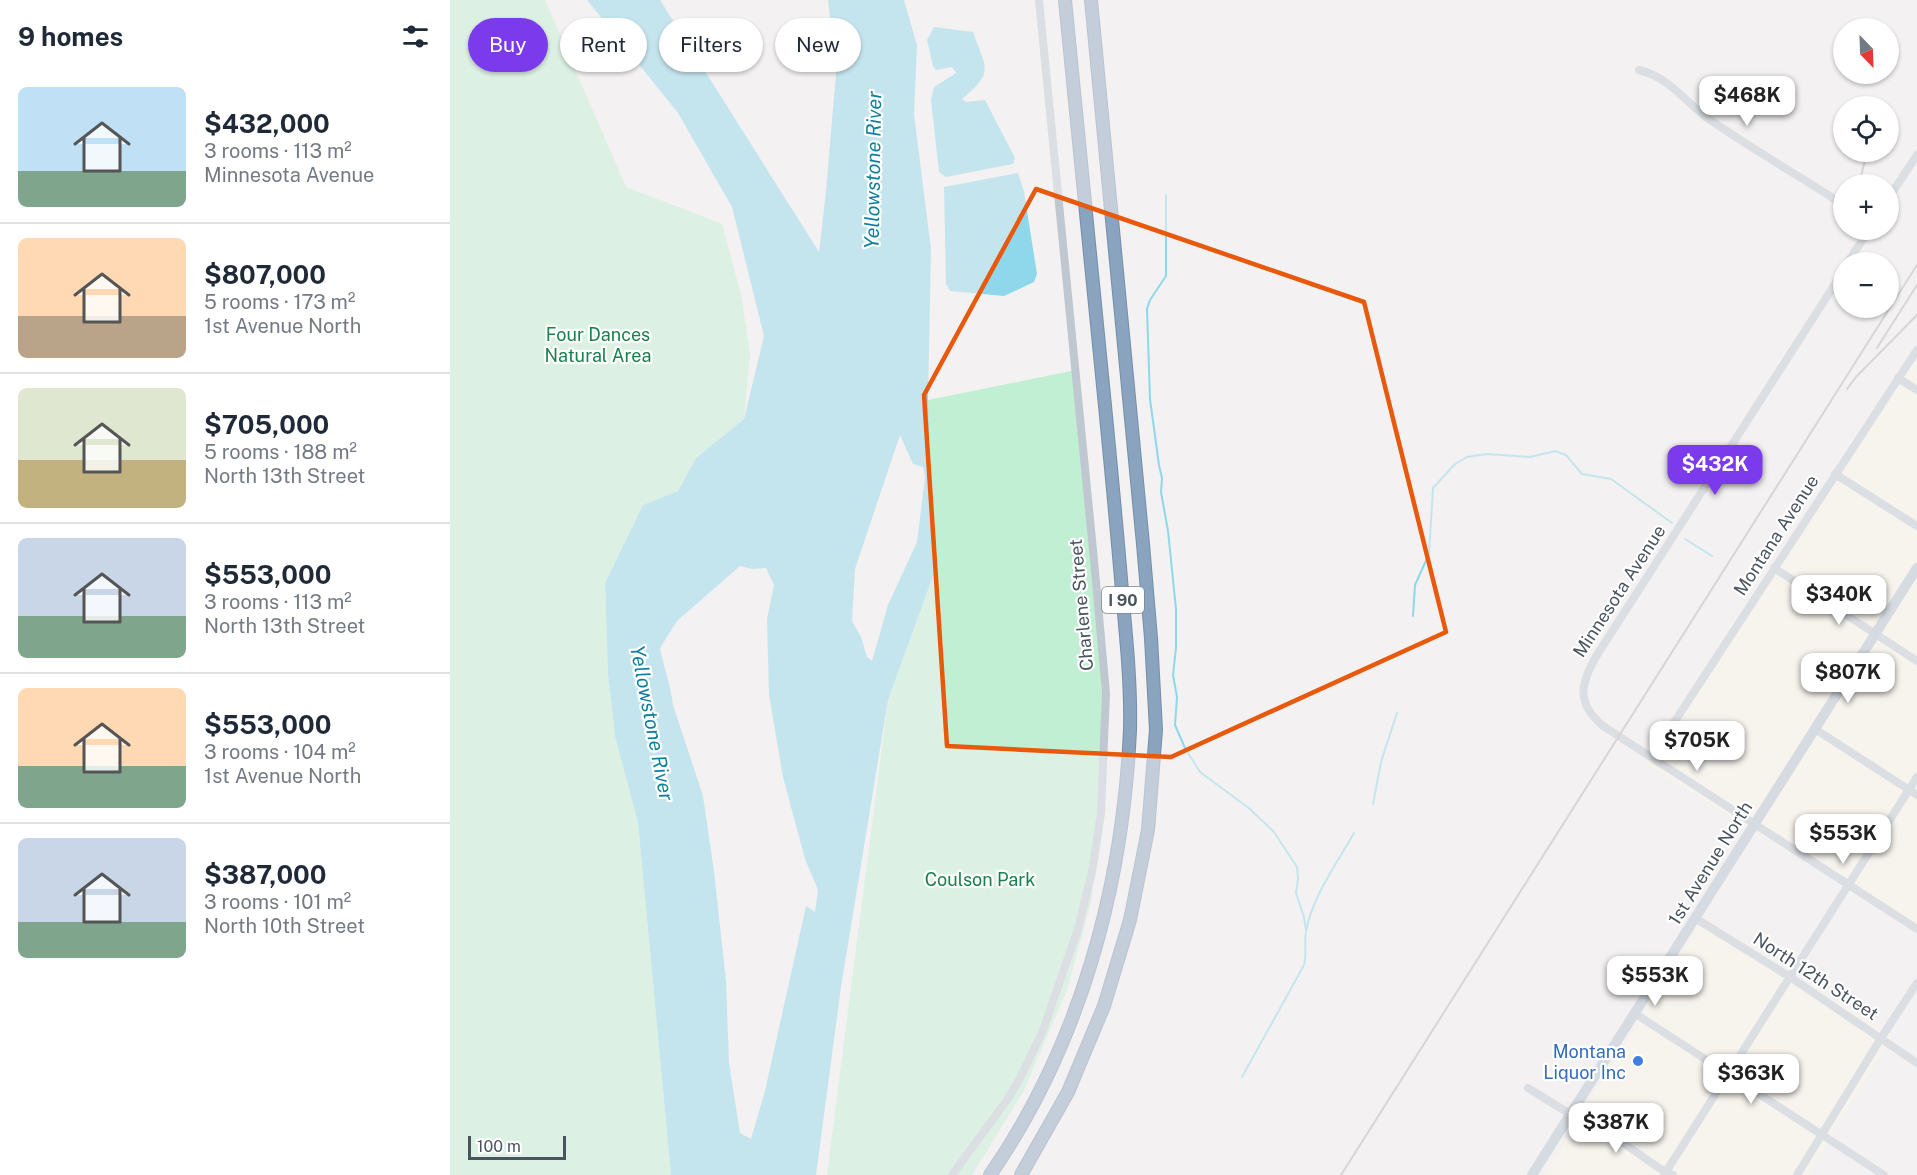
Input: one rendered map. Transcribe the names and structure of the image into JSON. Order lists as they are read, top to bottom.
{
  "streets": {
    "highway": ["I 90"],
    "main road": ["1st Avenue North"],
    "street": [
      "Montana Avenue",
      "Minnesota Avenue",
      "Charlene Street",
      "North 12th Street"
    ]
  },
  "crossings": [
    ["Minnesota Avenue", "1st Avenue North"],
    ["1st Avenue North", "North 12th Street"]
  ],
  "water": ["Yellowstone River"],
  "parks": ["Four Dances Natural Area", "Coulson Park"],
  "places": ["Montana Liquor Inc"],
  "scale_bar": "100 m",
  "north": "bottom right",
  "page": {
    "heading": "9 homes",
    "map_buttons": ["+", "−"],
    "chip": [
      "Buy",
      "Rent",
      "Filters",
      "New"
    ],
    "list": [
      {
        "name": "$432,000",
        "note": "3 rooms · 113 m² · Minnesota Avenue"
      },
      {
        "name": "$807,000",
        "note": "5 rooms · 173 m² · 1st Avenue North"
      },
      {
        "name": "$705,000",
        "note": "5 rooms · 188 m² · North 13th Street"
      },
      {
        "name": "$553,000",
        "note": "3 rooms · 113 m² · North 13th Street"
      },
      {
        "name": "$553,000",
        "note": "3 rooms · 104 m² · 1st Avenue North"
      },
      {
        "name": "$387,000",
        "note": "3 rooms · 101 m² · North 10th Street"
      }
    ],
    "price": [
      "$468K",
      "$432K",
      "$340K",
      "$807K",
      "$705K",
      "$553K",
      "$553K",
      "$363K",
      "$387K"
    ],
    "scale": "100 m"
  }
}
